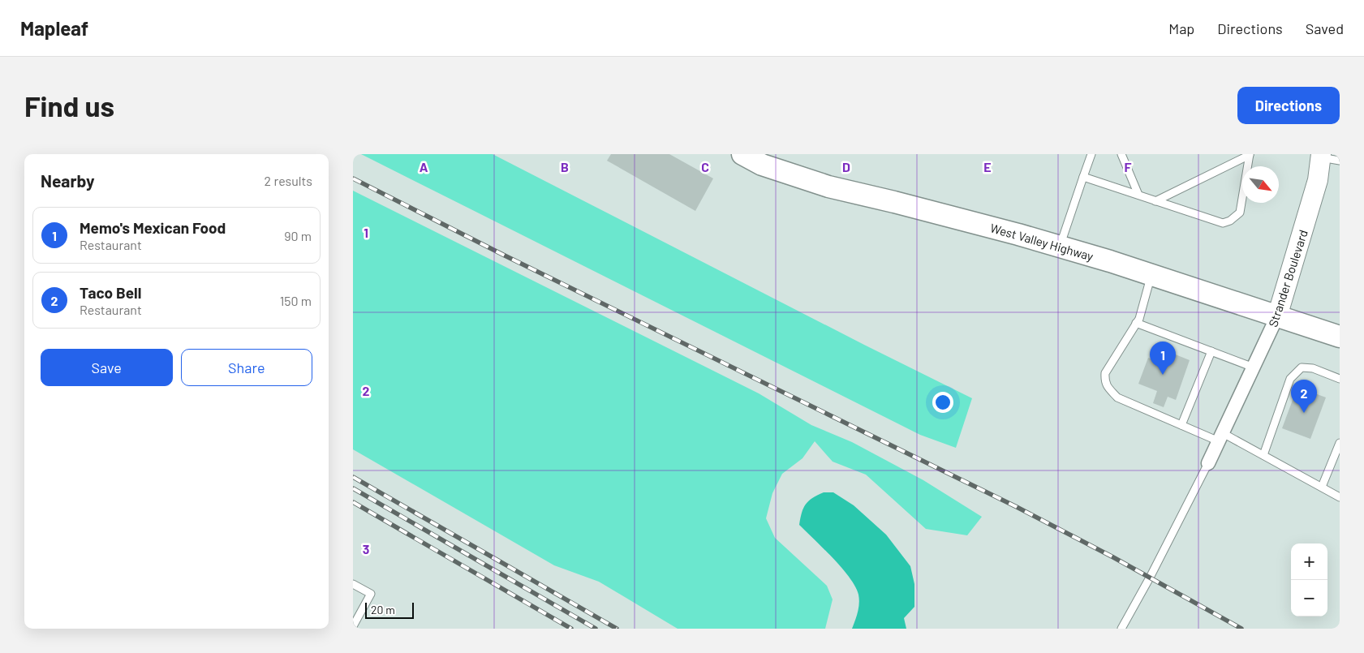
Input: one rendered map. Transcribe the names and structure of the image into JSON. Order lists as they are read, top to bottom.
{
  "streets": {
    "main road": ["West Valley Highway", "Strander Boulevard"]
  },
  "crossings": [
    ["West Valley Highway", "Strander Boulevard"]
  ],
  "scale_bar": "20 m",
  "north": "bottom right",
  "page": {
    "header": "Mapleaf",
    "nav": ["Map", "Directions", "Saved"],
    "buttons": [
      "Directions",
      ["Save", "Share"]
    ],
    "title": "Find us",
    "heading": ["Nearby", "2 results"],
    "list": [
      {
        "mark": "1",
        "name": "Memo's Mexican Food",
        "note": "Restaurant",
        "value": "90 m"
      },
      {
        "mark": "2",
        "name": "Taco Bell",
        "note": "Restaurant",
        "value": "150 m"
      }
    ],
    "pins": ["1", "2"],
    "map_buttons": ["+", "−"],
    "scale": "20 m"
  },
  "grid": {
    "columns": [
      "A",
      "B",
      "C",
      "D",
      "E",
      "F"
    ],
    "rows": ["1", "2", "3"]
  }
}
